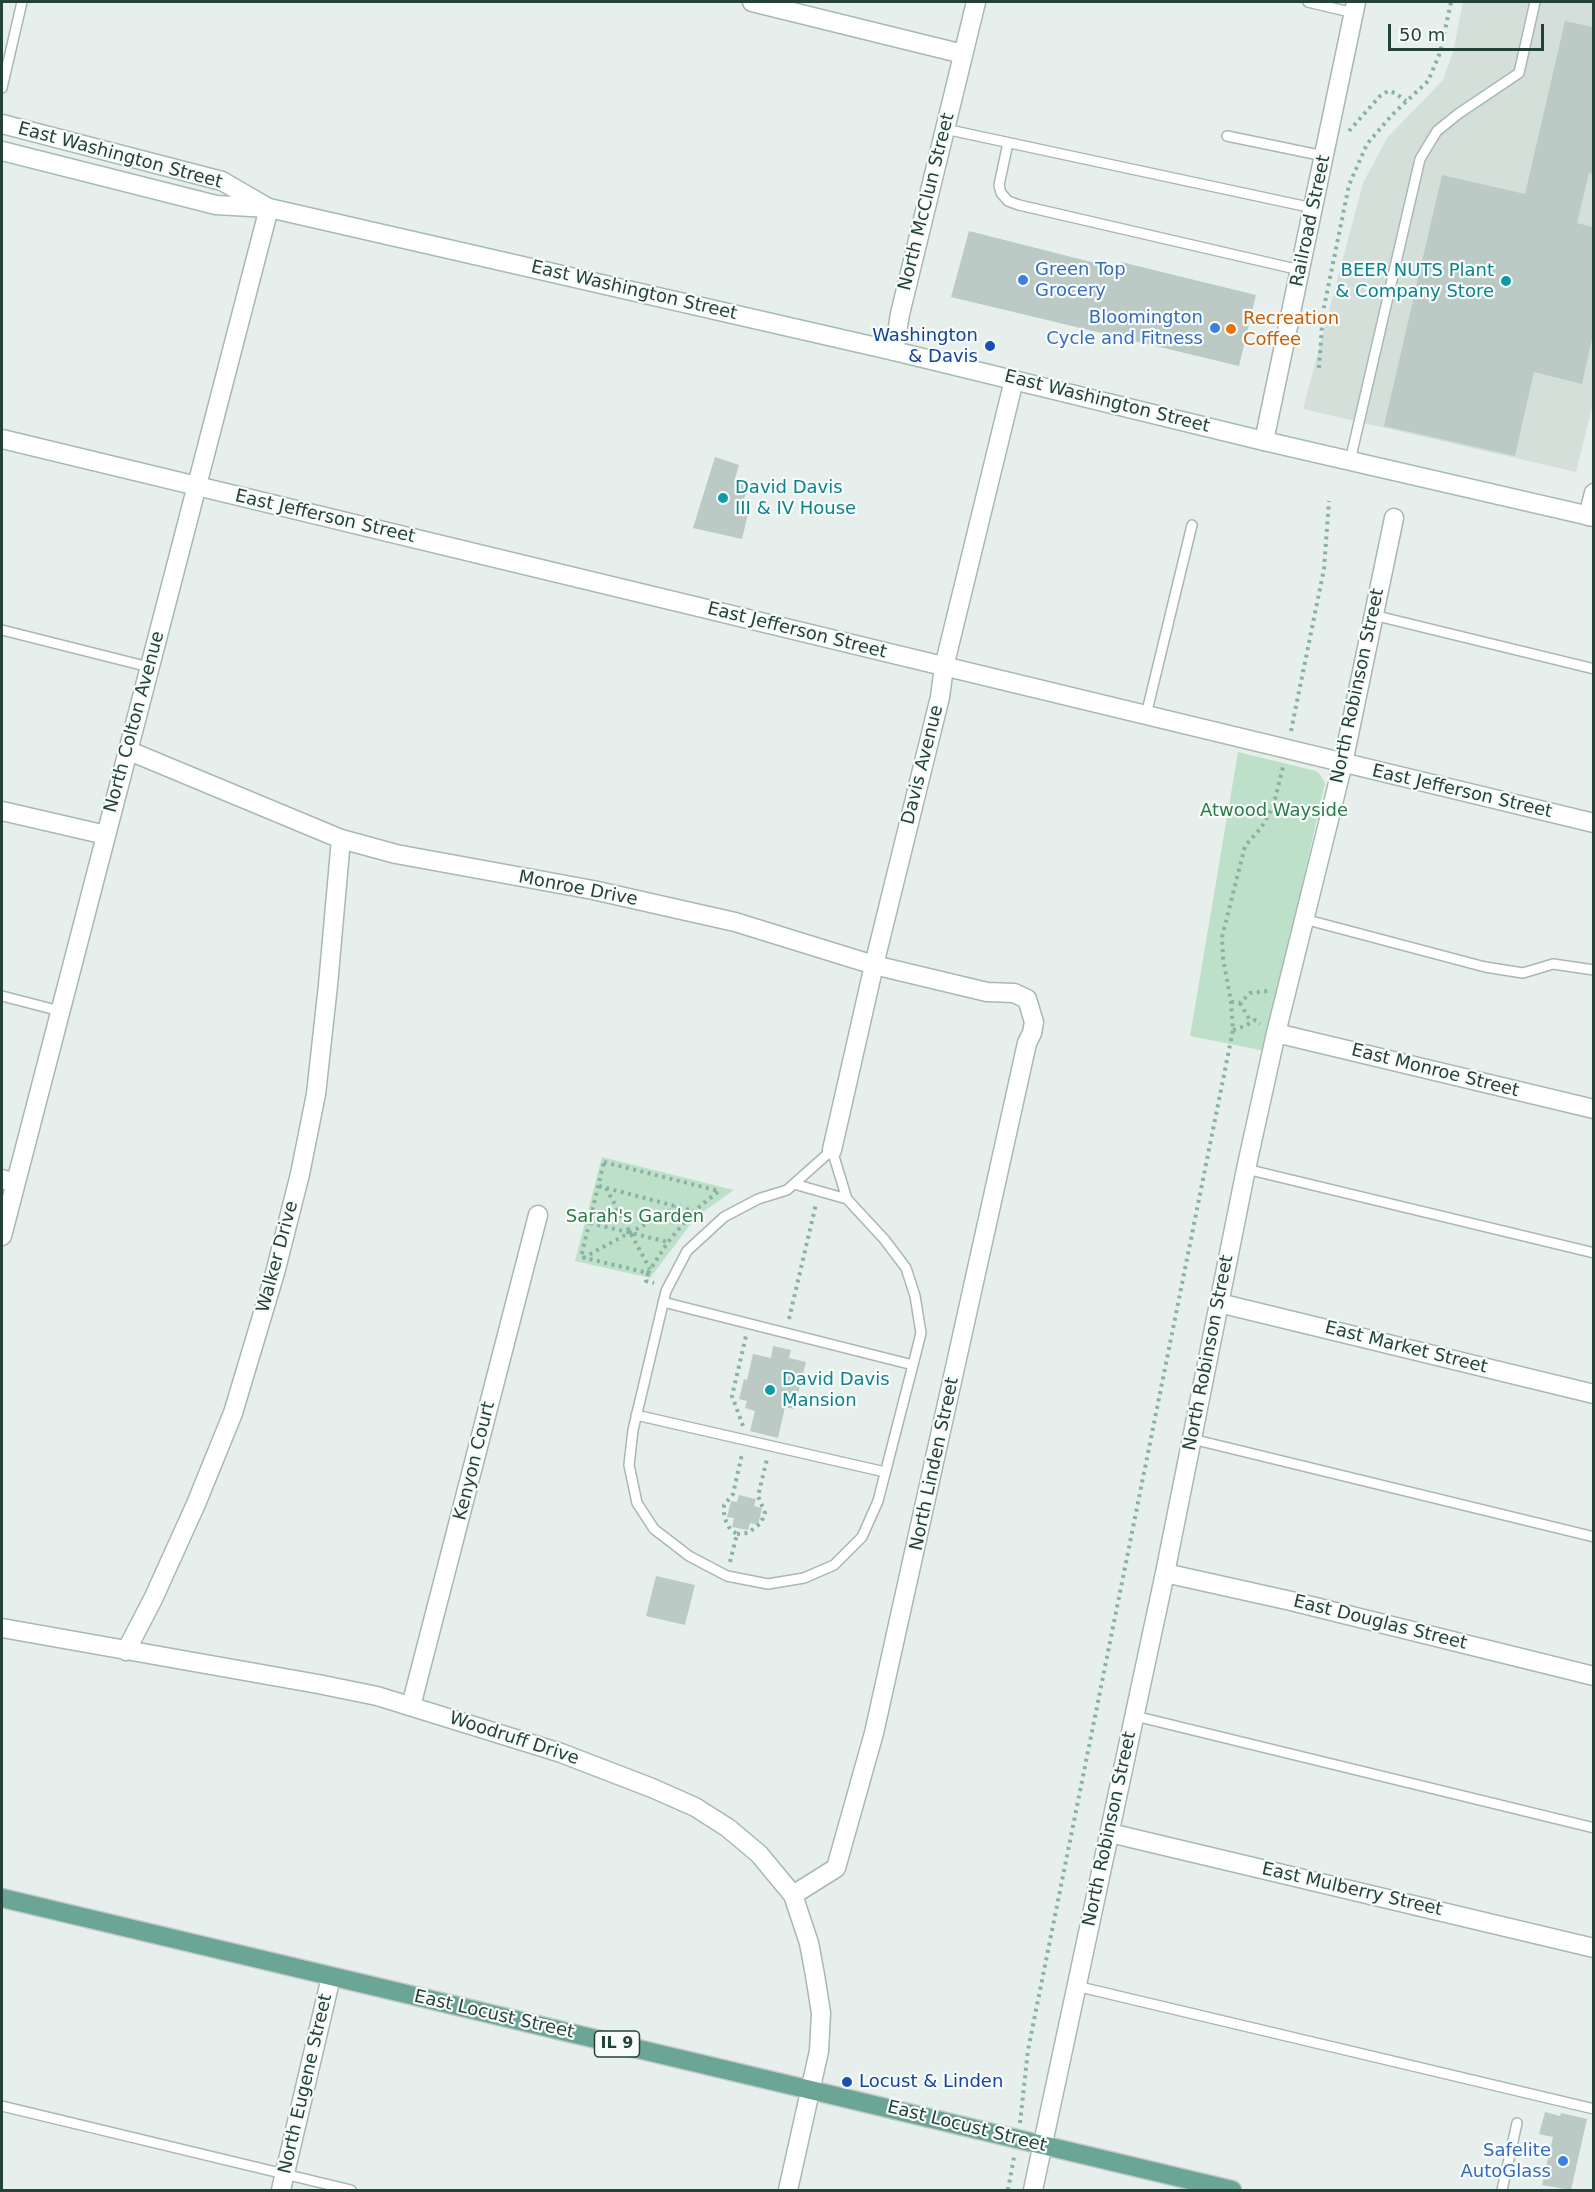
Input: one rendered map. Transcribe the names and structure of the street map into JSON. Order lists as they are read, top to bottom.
{
  "streets": {
    "main road": ["East Locust Street", "IL 9"],
    "street": [
      "East Washington Street",
      "North McClun Street",
      "Railroad Street",
      "East Jefferson Street",
      "North Robinson Street",
      "North Colton Avenue",
      "Davis Avenue",
      "Monroe Drive",
      "East Monroe Street",
      "Walker Drive",
      "East Market Street",
      "Kenyon Court",
      "North Linden Street",
      "East Douglas Street",
      "Woodruff Drive",
      "East Mulberry Street",
      "North Eugene Street"
    ]
  },
  "crossings": [
    ["East Washington Street", "North McClun Street"],
    ["East Washington Street", "Railroad Street"],
    ["East Washington Street", "North Colton Avenue"],
    ["East Washington Street", "Davis Avenue"],
    ["East Jefferson Street", "North Robinson Street"],
    ["East Jefferson Street", "North Colton Avenue"],
    ["East Jefferson Street", "Davis Avenue"],
    ["North Robinson Street", "East Monroe Street"],
    ["North Robinson Street", "East Market Street"],
    ["North Robinson Street", "East Douglas Street"],
    ["North Robinson Street", "East Mulberry Street"],
    ["North Robinson Street", "East Locust Street"],
    ["North Colton Avenue", "Monroe Drive"],
    ["Davis Avenue", "Monroe Drive"],
    ["Monroe Drive", "Walker Drive"],
    ["Monroe Drive", "North Linden Street"],
    ["Walker Drive", "Woodruff Drive"],
    ["Kenyon Court", "Woodruff Drive"],
    ["North Linden Street", "Woodruff Drive"],
    ["Woodruff Drive", "East Locust Street"],
    ["East Locust Street", "North Eugene Street"]
  ],
  "parks": ["Atwood Wayside", "Sarah's Garden"],
  "places": [
    "Green Top Grocery",
    "BEER NUTS Plant & Company Store",
    "Bloomington Cycle and Fitness",
    "Recreation Coffee",
    "Washington & Davis",
    "David Davis III & IV House",
    "David Davis Mansion",
    "Locust & Linden",
    "Safelite AutoGlass"
  ],
  "scale_bar": "50 m"
}
